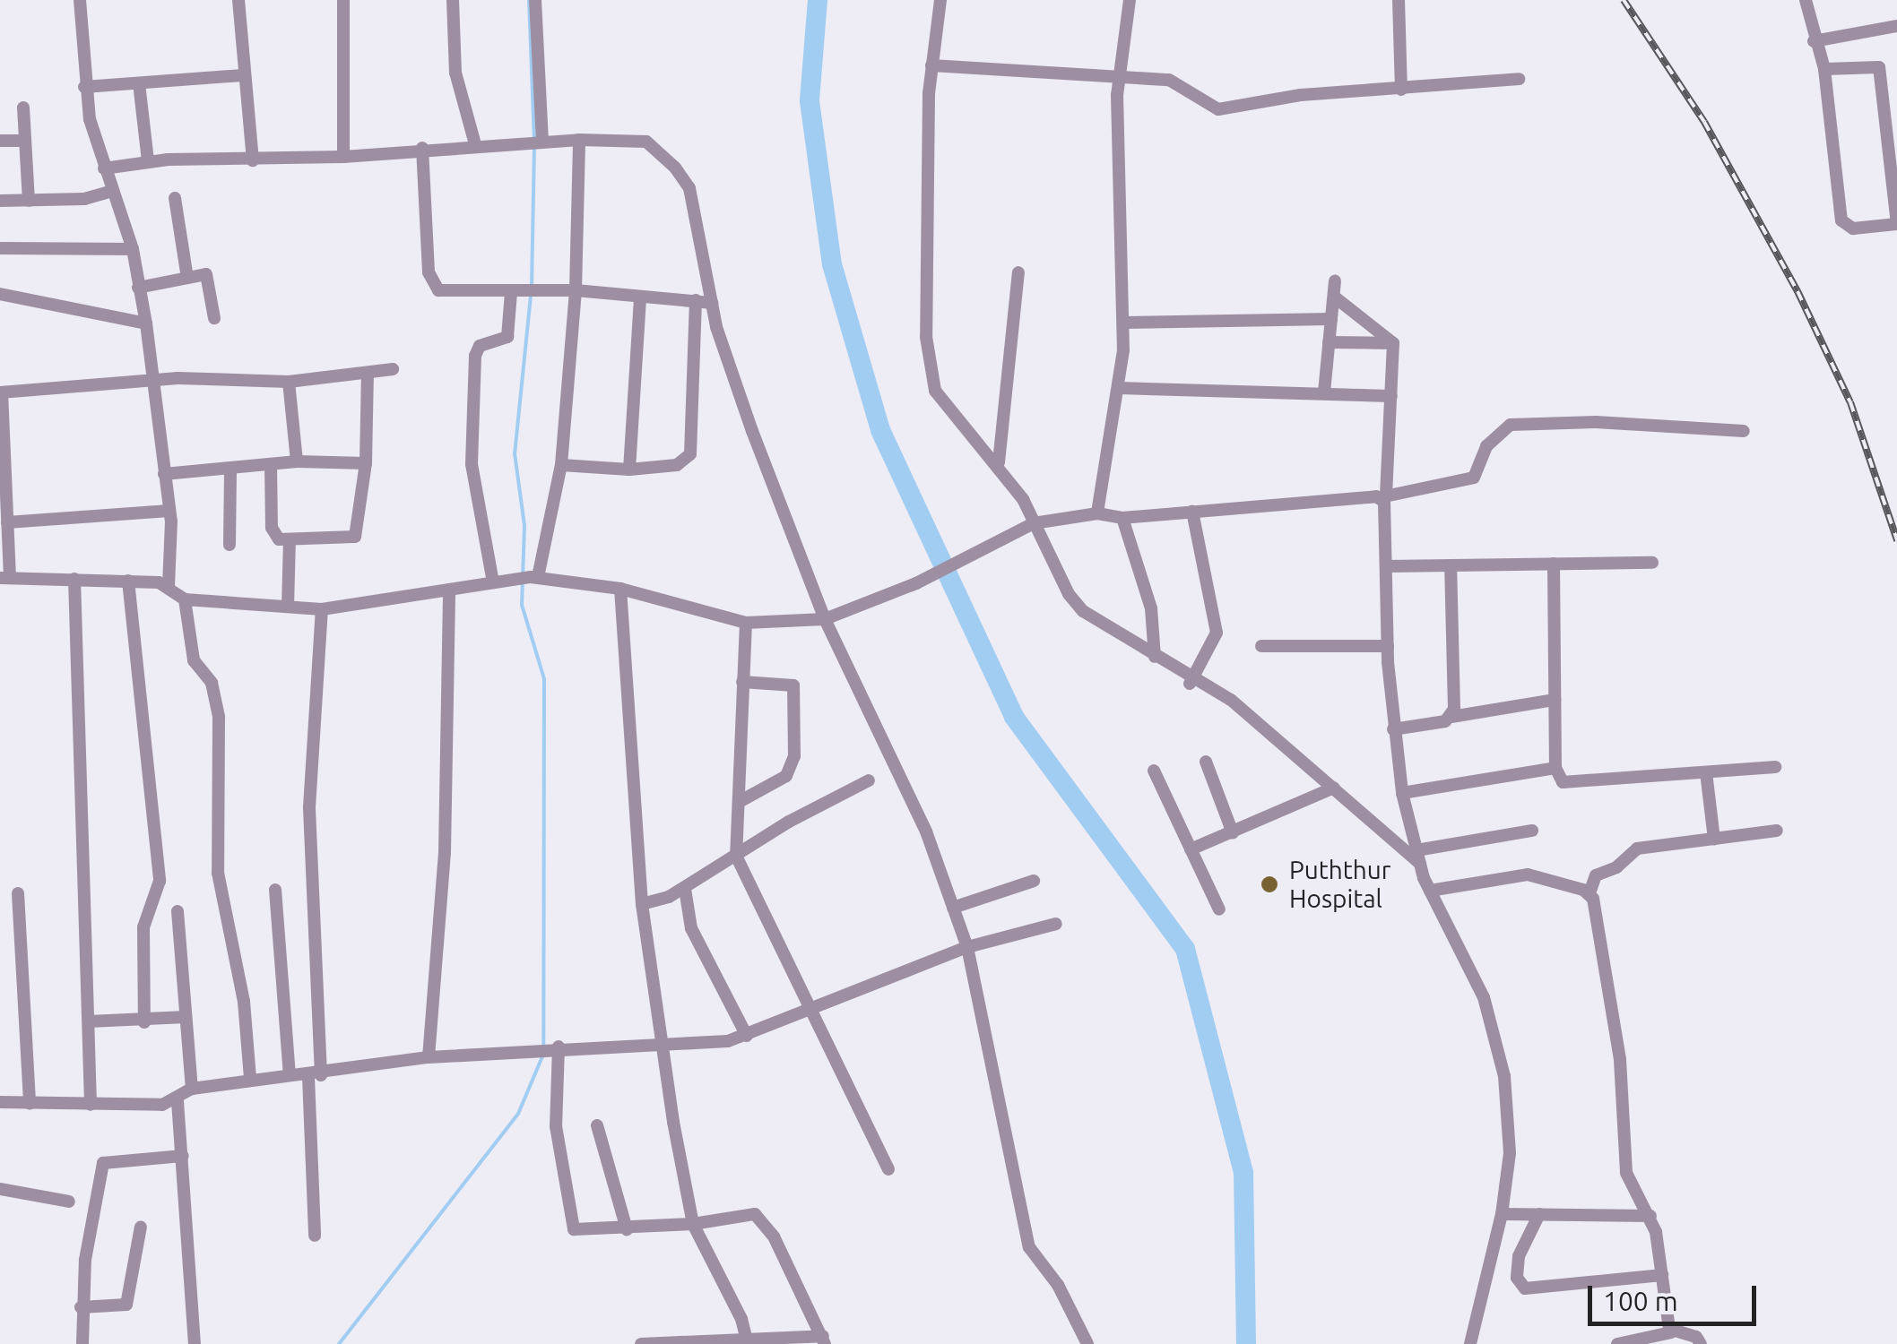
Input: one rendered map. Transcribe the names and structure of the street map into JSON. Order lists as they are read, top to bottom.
{
  "places": ["Puththur Hospital"],
  "scale_bar": "100 m"
}
